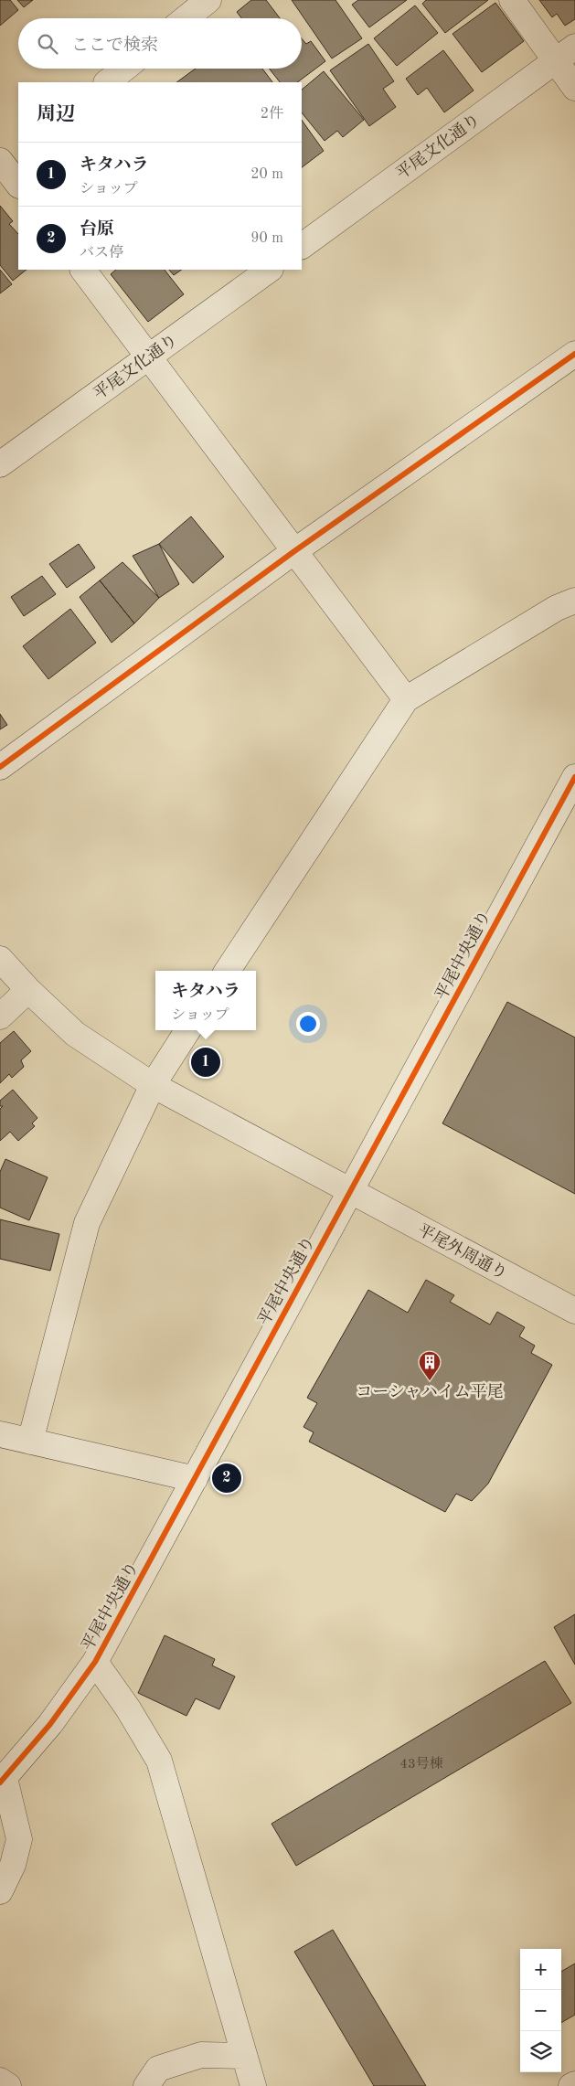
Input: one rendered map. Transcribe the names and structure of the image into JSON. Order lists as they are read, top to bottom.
{
  "streets": {
    "street": ["平尾文化通り", "平尾中央通り", "平尾外周通り"]
  },
  "crossings": [
    ["平尾中央通り", "平尾外周通り"]
  ],
  "places": {
    "building": ["コーシャハイム平尾"]
  },
  "house_numbers": ["43号棟"],
  "page": {
    "search": "ここで検索",
    "heading": ["周辺", "2件"],
    "list": [
      {
        "mark": "1",
        "name": "キタハラ",
        "note": "ショップ",
        "value": "20 m"
      },
      {
        "mark": "2",
        "name": "台原",
        "note": "バス停",
        "value": "90 m"
      }
    ],
    "popup": ["キタハラ", "ショップ"],
    "pins": ["1", "2"],
    "map_buttons": ["+", "−"]
  }
}
